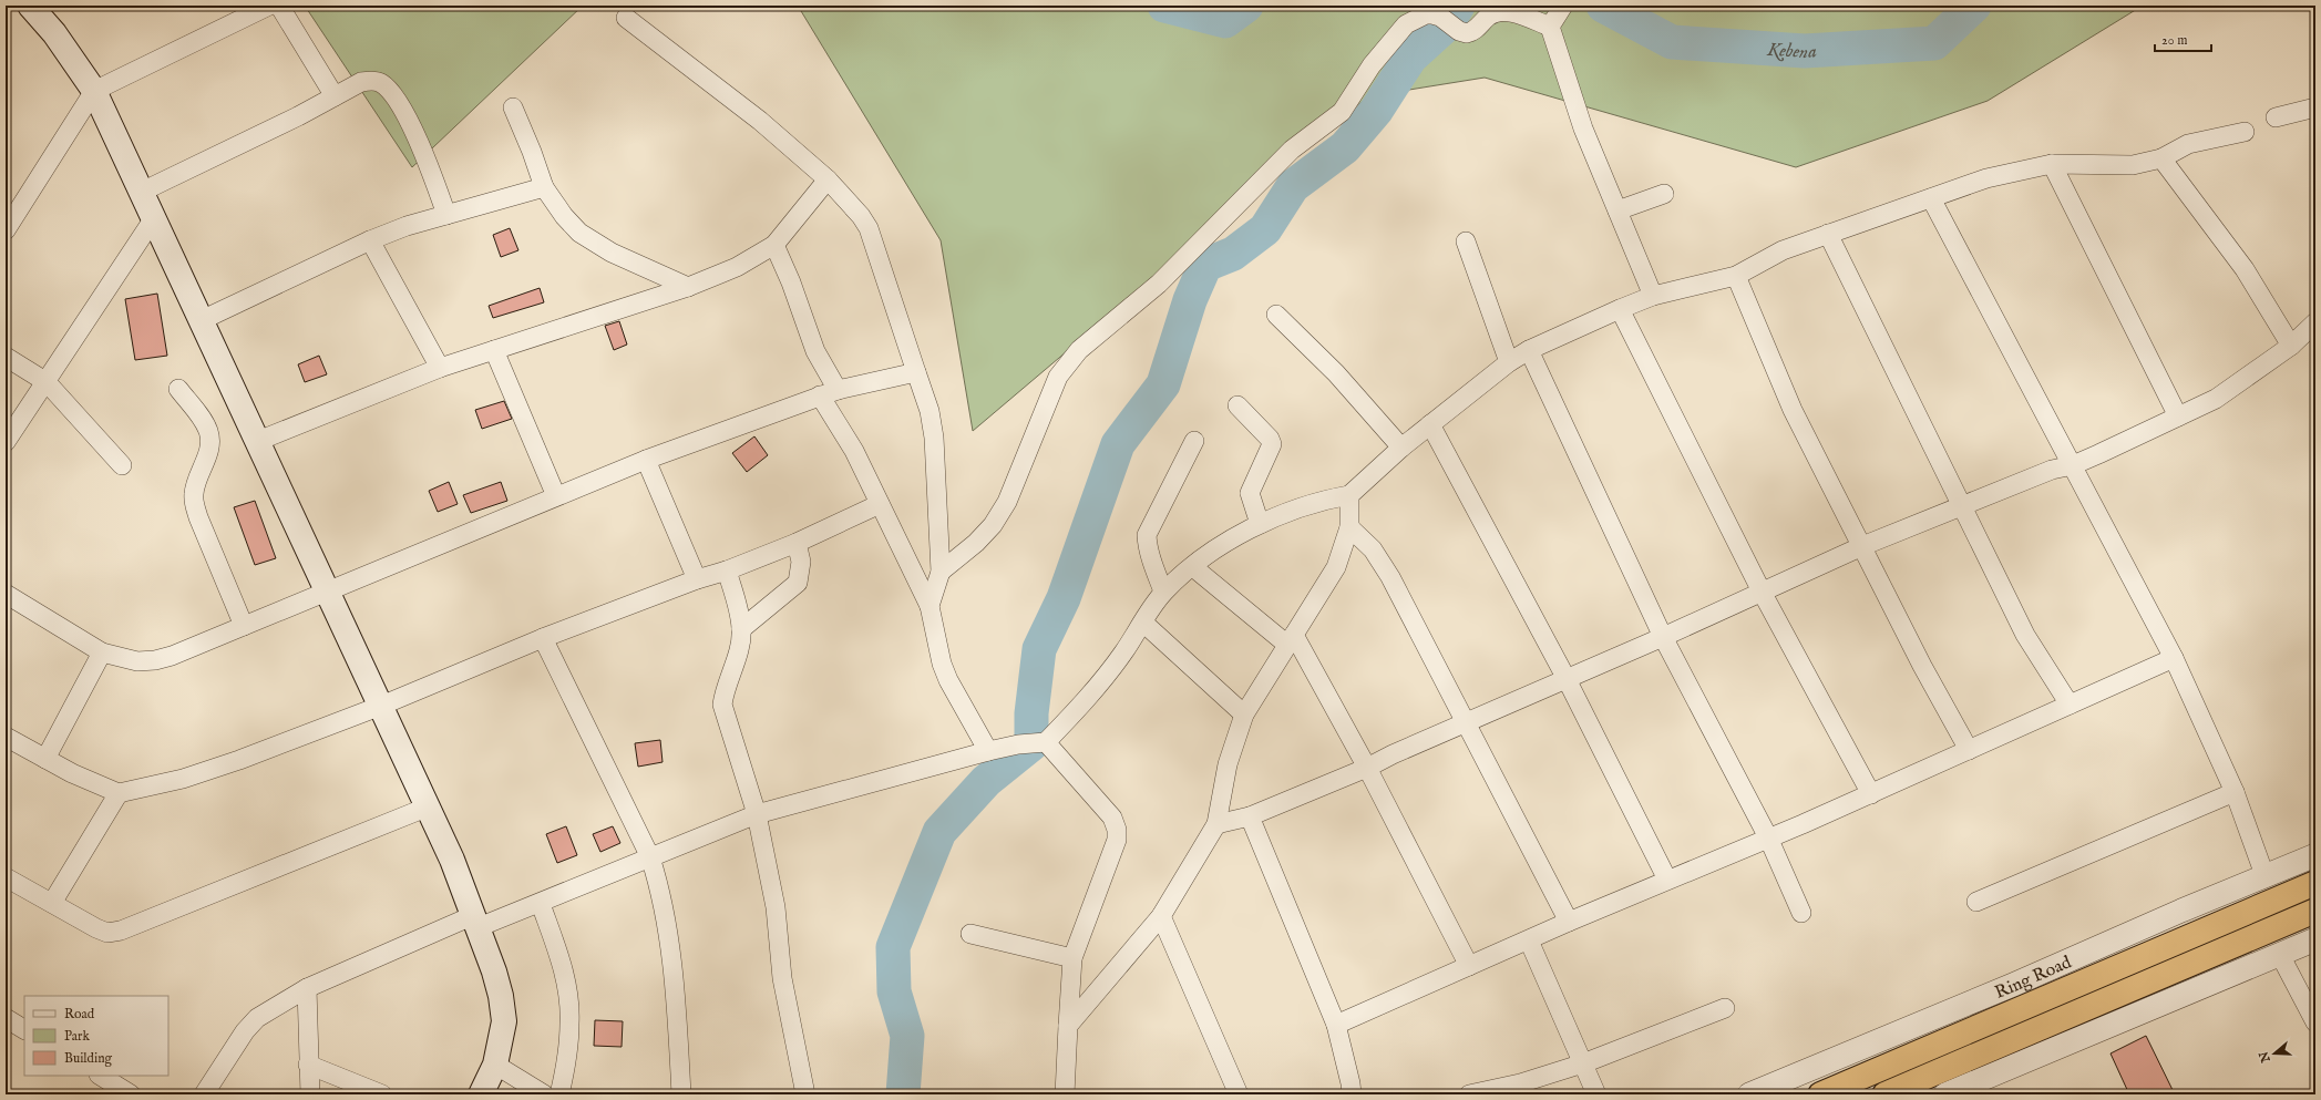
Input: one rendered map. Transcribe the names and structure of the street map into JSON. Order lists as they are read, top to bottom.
{
  "streets": {
    "highway": ["Ring Road"]
  },
  "water": ["Kebena"],
  "legend": ["Road", "Park", "Building"],
  "scale_bar": "20 m",
  "north": "left"
}
